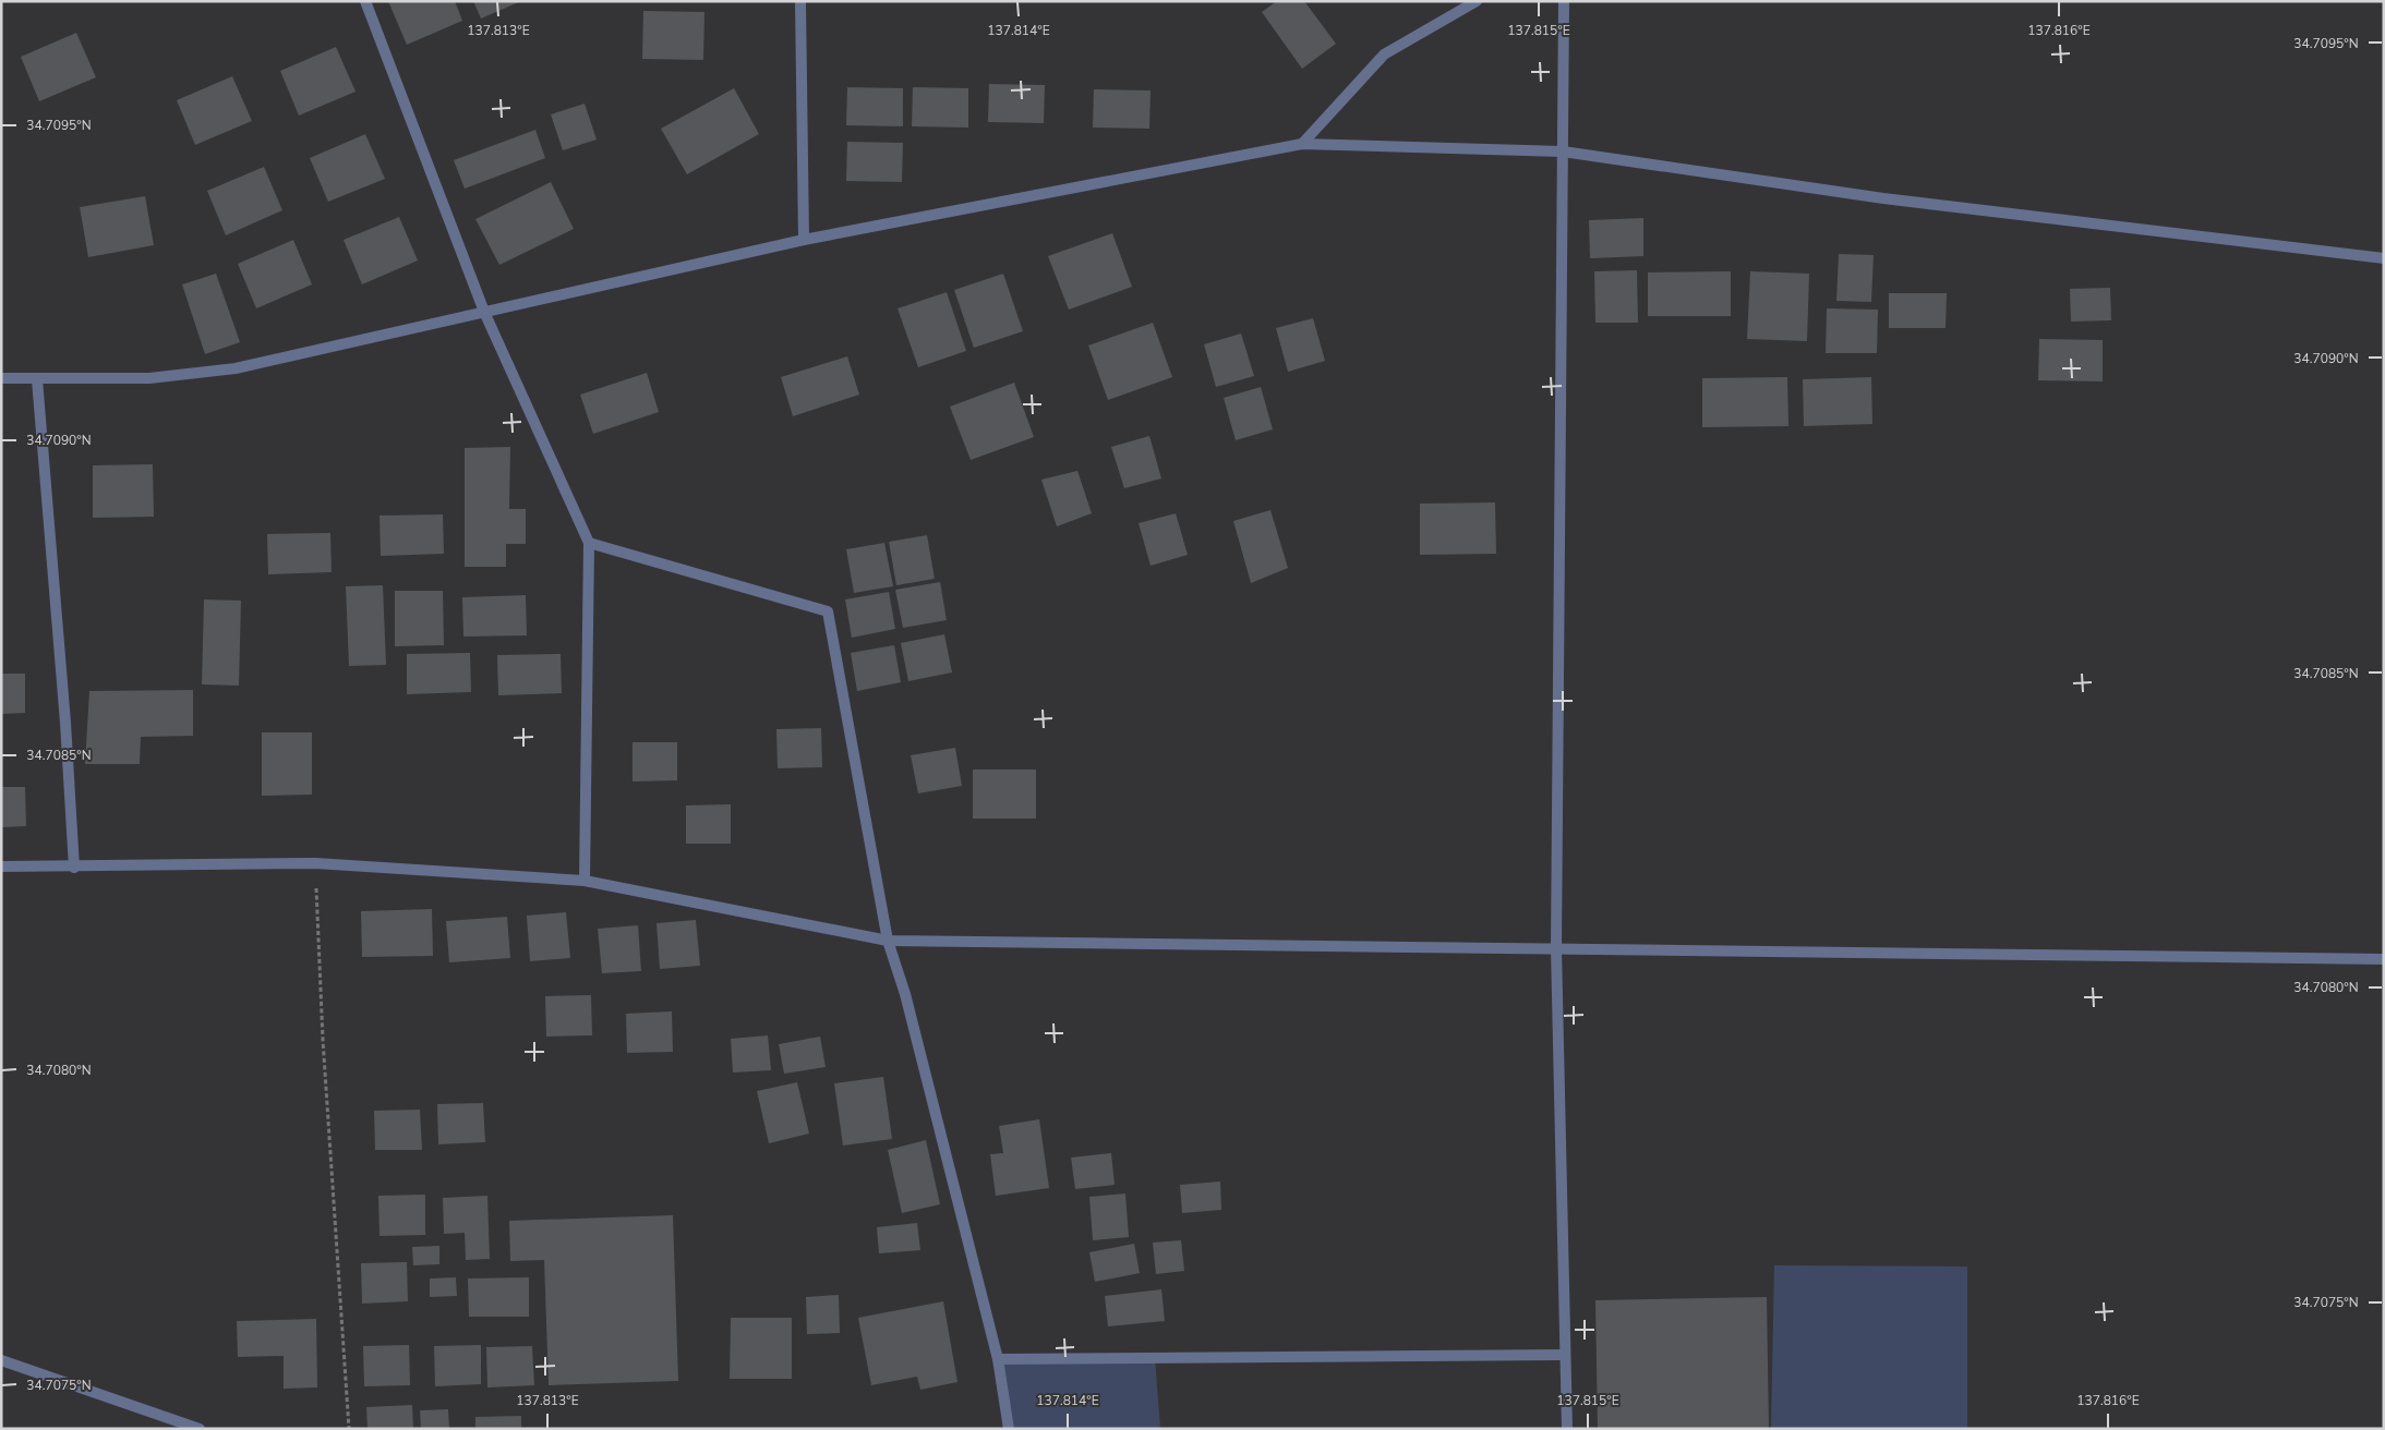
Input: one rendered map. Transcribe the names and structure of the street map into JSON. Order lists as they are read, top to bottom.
{
  "coordinates": [
    "137.813°E",
    "137.814°E",
    "137.815°E",
    "137.816°E",
    "34.7095°N",
    "34.7090°N",
    "34.7085°N",
    "34.7080°N",
    "34.7075°N"
  ]
}
